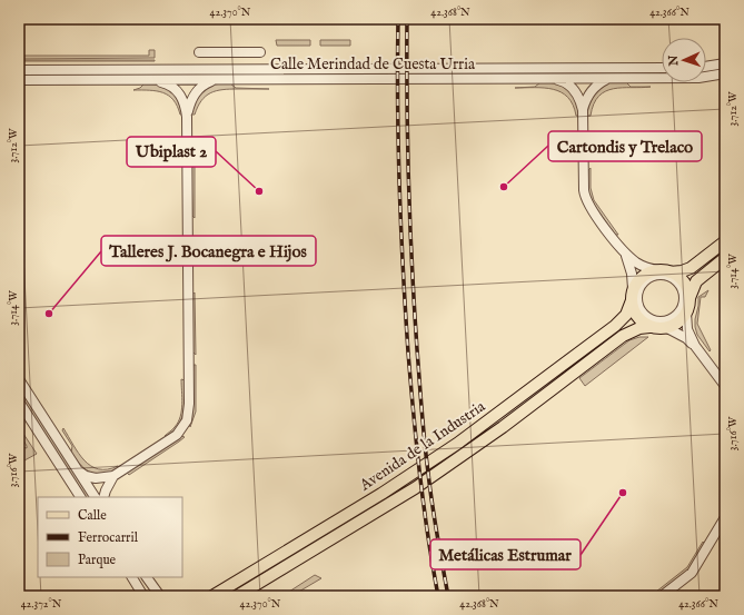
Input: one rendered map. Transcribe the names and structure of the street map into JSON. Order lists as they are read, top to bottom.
{
  "streets": {
    "main road": ["Avenida de la Industria"],
    "street": ["Calle Merindad de Cuesta Urria"]
  },
  "places": [
    "Cartondis y Trelaco",
    "Ubiplast 2",
    "Talleres J. Bocanegra e Hijos",
    "Metálicas Estrumar"
  ],
  "legend": ["Calle", "Ferrocarril", "Parque"],
  "north": "left",
  "coordinates": [
    "42.370°N",
    "42.368°N",
    "42.366°N",
    "3.712°W",
    "3.714°W",
    "3.716°W",
    "42.372°N"
  ]
}
